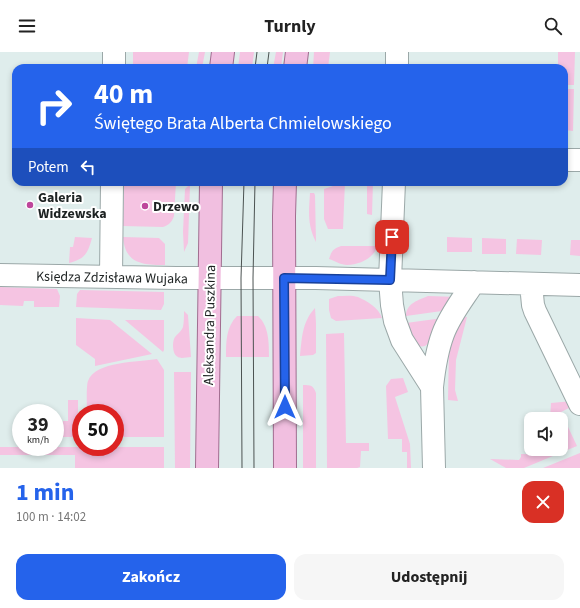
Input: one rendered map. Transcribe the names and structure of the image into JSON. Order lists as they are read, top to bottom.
{
  "streets": {
    "main road": ["Aleksandra Puszkina"],
    "street": ["Księdza Zdzisława Wujaka"]
  },
  "crossings": [
    ["Księdza Zdzisława Wujaka", "Aleksandra Puszkina"]
  ],
  "places": ["Galeria Widzewska", "Drzewo"],
  "page": {
    "header": "Turnly",
    "turn": ["40 m", "Świętego Brata Alberta Chmielowskiego"],
    "then": "Potem",
    "speed": "39 km/h",
    "limit": "50",
    "heading": ["1 min", "100 m · 14:02"],
    "buttons": ["Zakończ", "Udostępnij"]
  }
}
